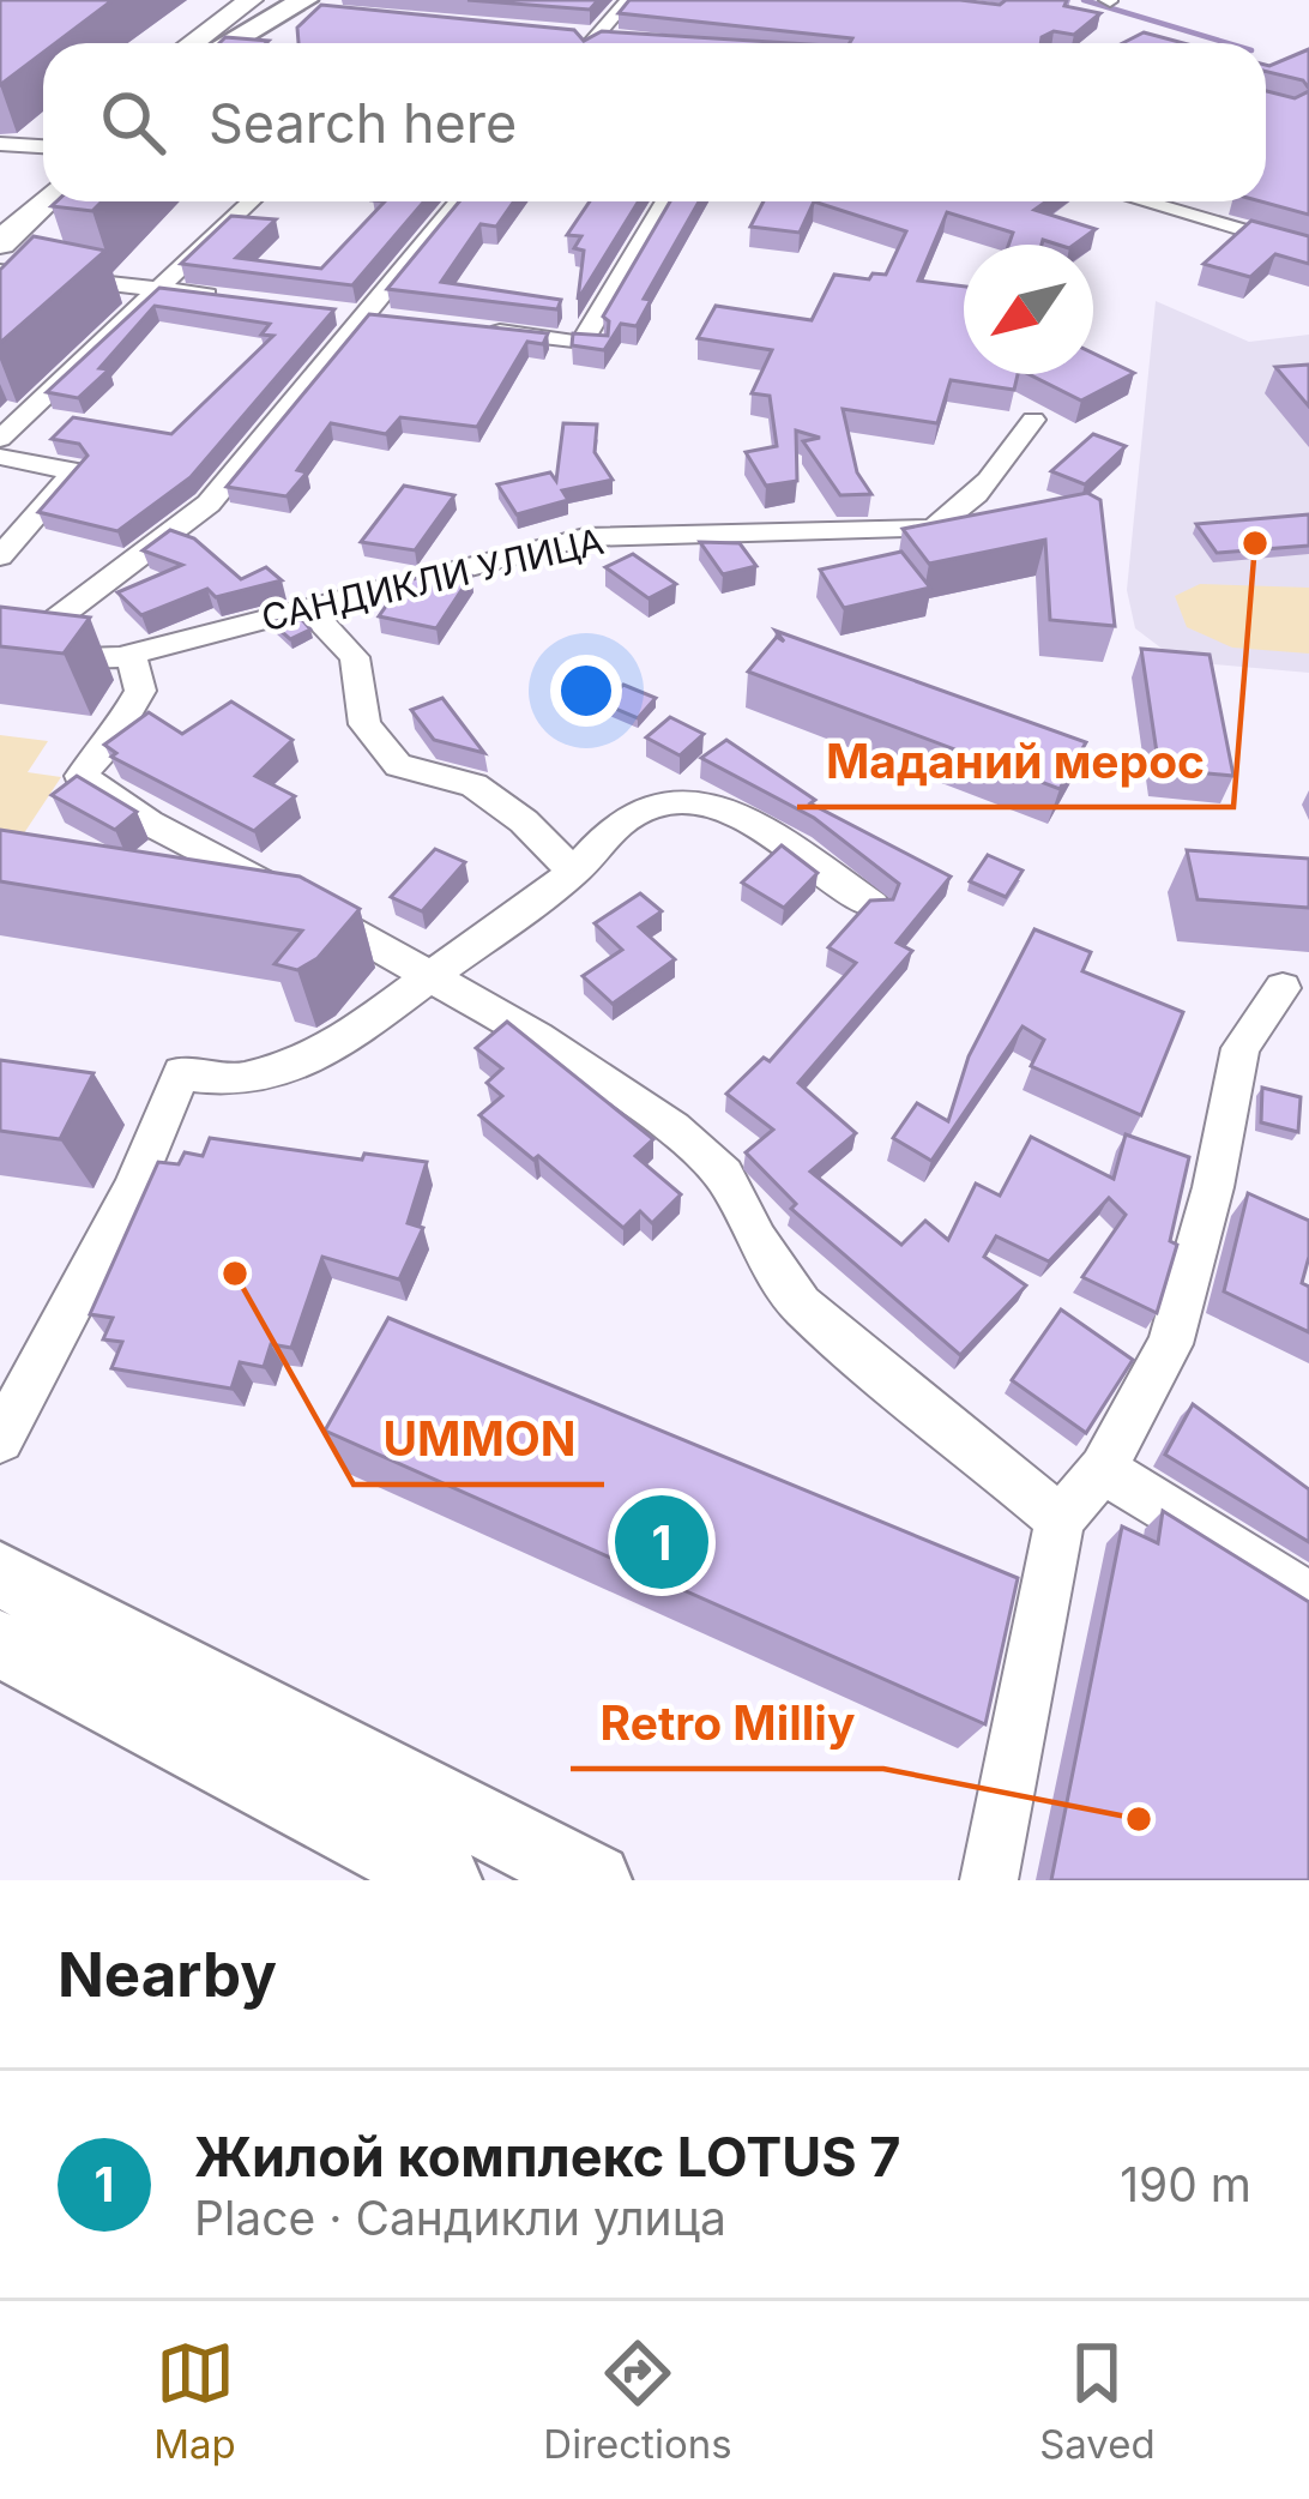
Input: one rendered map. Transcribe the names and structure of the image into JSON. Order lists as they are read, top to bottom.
{
  "streets": {
    "street": ["САНДИКЛИ УЛИЦА"]
  },
  "places": ["Маданий мерос", "UMMON", "Retro Milliy"],
  "north": "bottom left",
  "page": {
    "search": "Search here",
    "pins": "1",
    "heading": "Nearby",
    "list": [
      {
        "mark": "1",
        "name": "Жилой комплекс LOTUS 7",
        "note": "Place · Сандикли улица",
        "value": "190 m"
      }
    ],
    "nav": ["Map", "Directions", "Saved"]
  }
}
